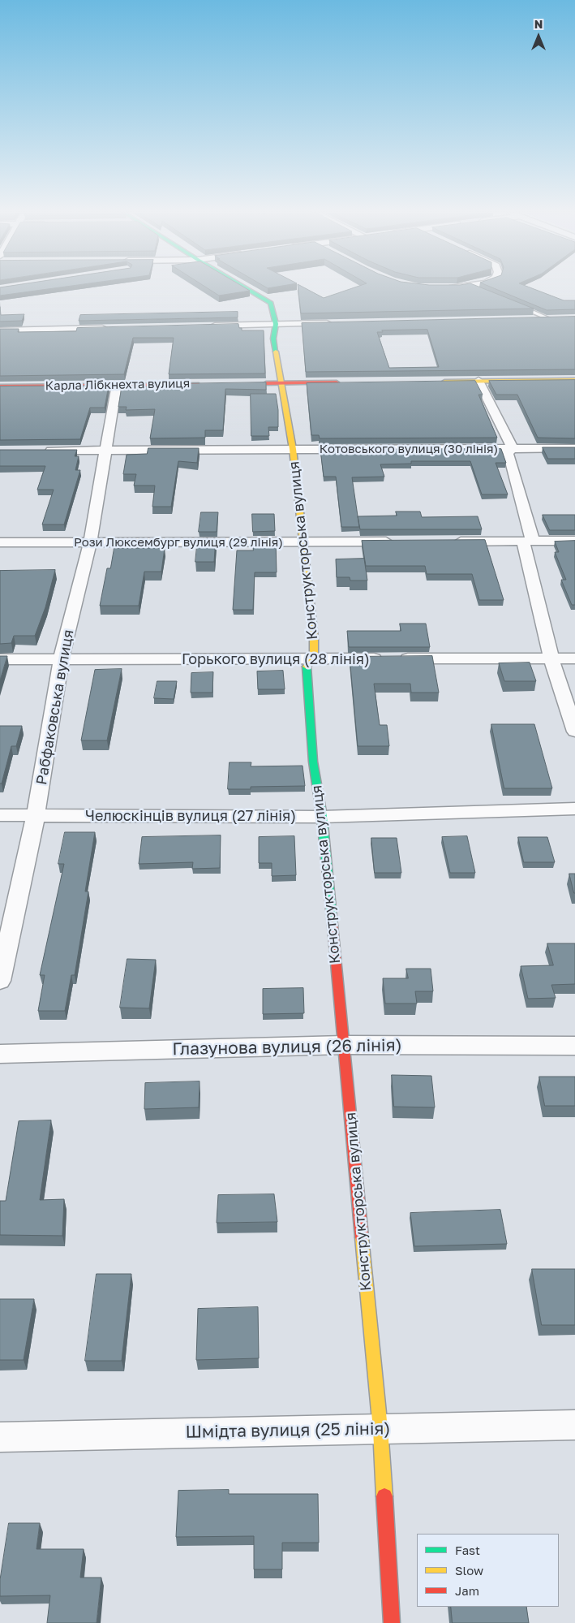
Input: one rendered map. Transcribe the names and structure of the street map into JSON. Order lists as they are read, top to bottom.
{
  "streets": {
    "street": [
      "Карла Лібкнехта вулиця",
      "Котовського вулиця (30 лiнiя)",
      "Рози Люксембург вулиця (29 лiнiя)",
      "Конструкторська вулиця",
      "Горького вулиця (28 лiнiя)",
      "Рабфаковська вулиця",
      "Челюскінців вулиця (27 лiнiя)",
      "Глазунова вулиця (26 лiнiя)",
      "Шмідта вулиця (25 лiнiя)"
    ]
  },
  "crossings": [
    ["Карла Лібкнехта вулиця", "Рабфаковська вулиця"],
    ["Котовського вулиця (30 лiнiя)", "Конструкторська вулиця"],
    ["Котовського вулиця (30 лiнiя)", "Рабфаковська вулиця"],
    ["Рози Люксембург вулиця (29 лiнiя)", "Конструкторська вулиця"],
    ["Рози Люксембург вулиця (29 лiнiя)", "Рабфаковська вулиця"],
    ["Конструкторська вулиця", "Горького вулиця (28 лiнiя)"],
    ["Конструкторська вулиця", "Челюскінців вулиця (27 лiнiя)"],
    ["Конструкторська вулиця", "Глазунова вулиця (26 лiнiя)"],
    ["Конструкторська вулиця", "Шмідта вулиця (25 лiнiя)"],
    ["Горького вулиця (28 лiнiя)", "Рабфаковська вулиця"],
    ["Рабфаковська вулиця", "Челюскінців вулиця (27 лiнiя)"]
  ],
  "legend": ["Fast", "Slow", "Jam"],
  "north": "top"
}
